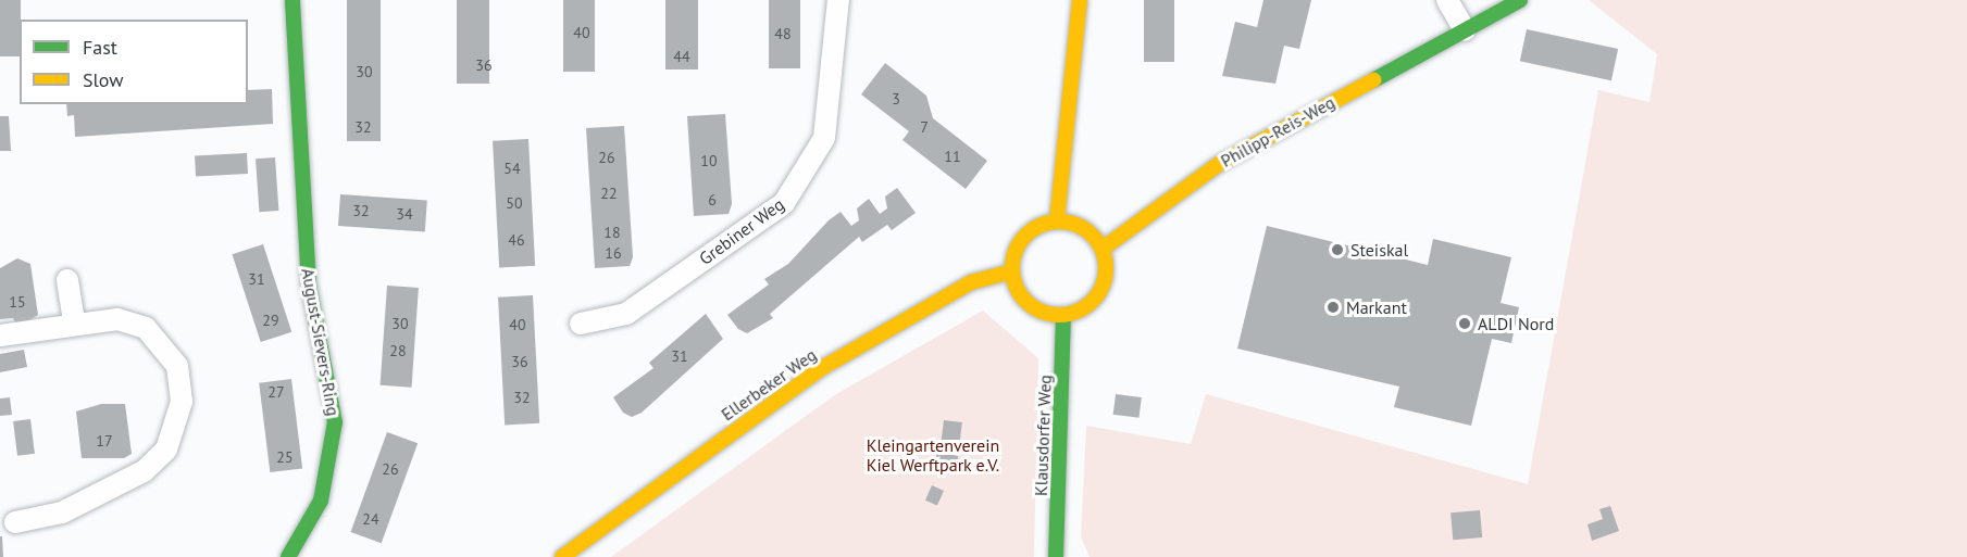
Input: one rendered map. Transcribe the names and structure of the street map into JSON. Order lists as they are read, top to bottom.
{
  "streets": {
    "street": [
      "Philipp-Reis-Weg",
      "Grebiner Weg",
      "August-Sievers-Ring",
      "Ellerbeker Weg",
      "Klausdorfer Weg"
    ]
  },
  "crossings": [
    ["Philipp-Reis-Weg", "Ellerbeker Weg"],
    ["Philipp-Reis-Weg", "Klausdorfer Weg"],
    ["Ellerbeker Weg", "Klausdorfer Weg"]
  ],
  "parks": ["Kleingartenverein Kiel Werftpark e.V."],
  "places": ["Steiskal", "Markant", "ALDI Nord"],
  "house_numbers": [
    "40",
    "48",
    "44",
    "36",
    "30",
    "3",
    "32",
    "7",
    "11",
    "26",
    "10",
    "54",
    "22",
    "6",
    "50",
    "32",
    "34",
    "18",
    "46",
    "16",
    "31",
    "15",
    "29",
    "30",
    "40",
    "28",
    "31",
    "36",
    "27",
    "32",
    "17",
    "25",
    "26",
    "24"
  ],
  "legend": ["Fast", "Slow"]
}
